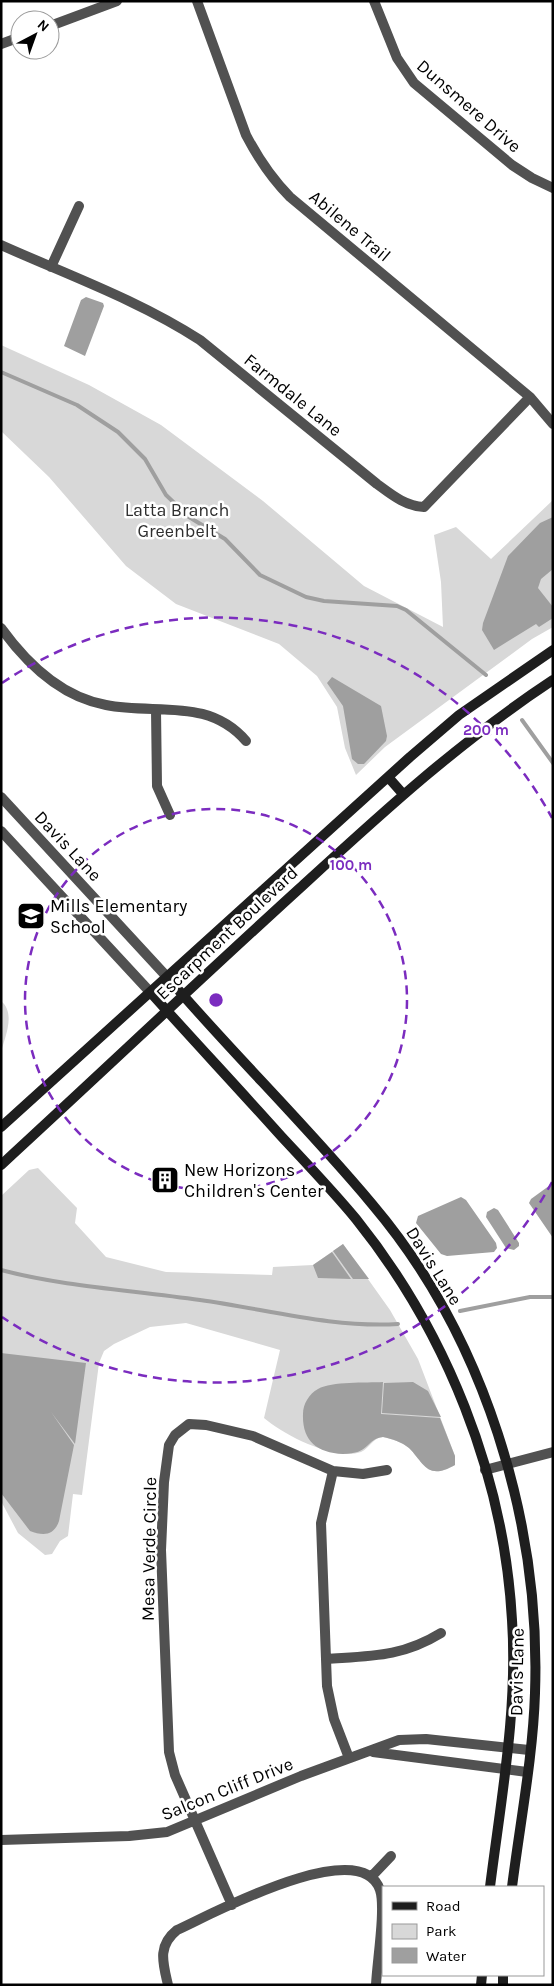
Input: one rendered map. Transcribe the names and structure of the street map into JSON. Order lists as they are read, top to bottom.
{
  "streets": {
    "main road": ["Davis Lane", "Escarpment Boulevard"],
    "street": [
      "Dunsmere Drive",
      "Abilene Trail",
      "Farmdale Lane",
      "Mesa Verde Circle",
      "Salcon Cliff Drive"
    ]
  },
  "crossings": [
    ["Abilene Trail", "Farmdale Lane"],
    ["Davis Lane", "Escarpment Boulevard"],
    ["Davis Lane", "Salcon Cliff Drive"],
    ["Mesa Verde Circle", "Salcon Cliff Drive"]
  ],
  "parks": ["Latta Branch Greenbelt"],
  "places": {
    "school or university": ["Mills Elementary School"],
    "building": ["New Horizons Children's Center"]
  },
  "legend": ["Road", "Park", "Water"],
  "north": "top right",
  "rings": ["200 m", "100 m"]
}
